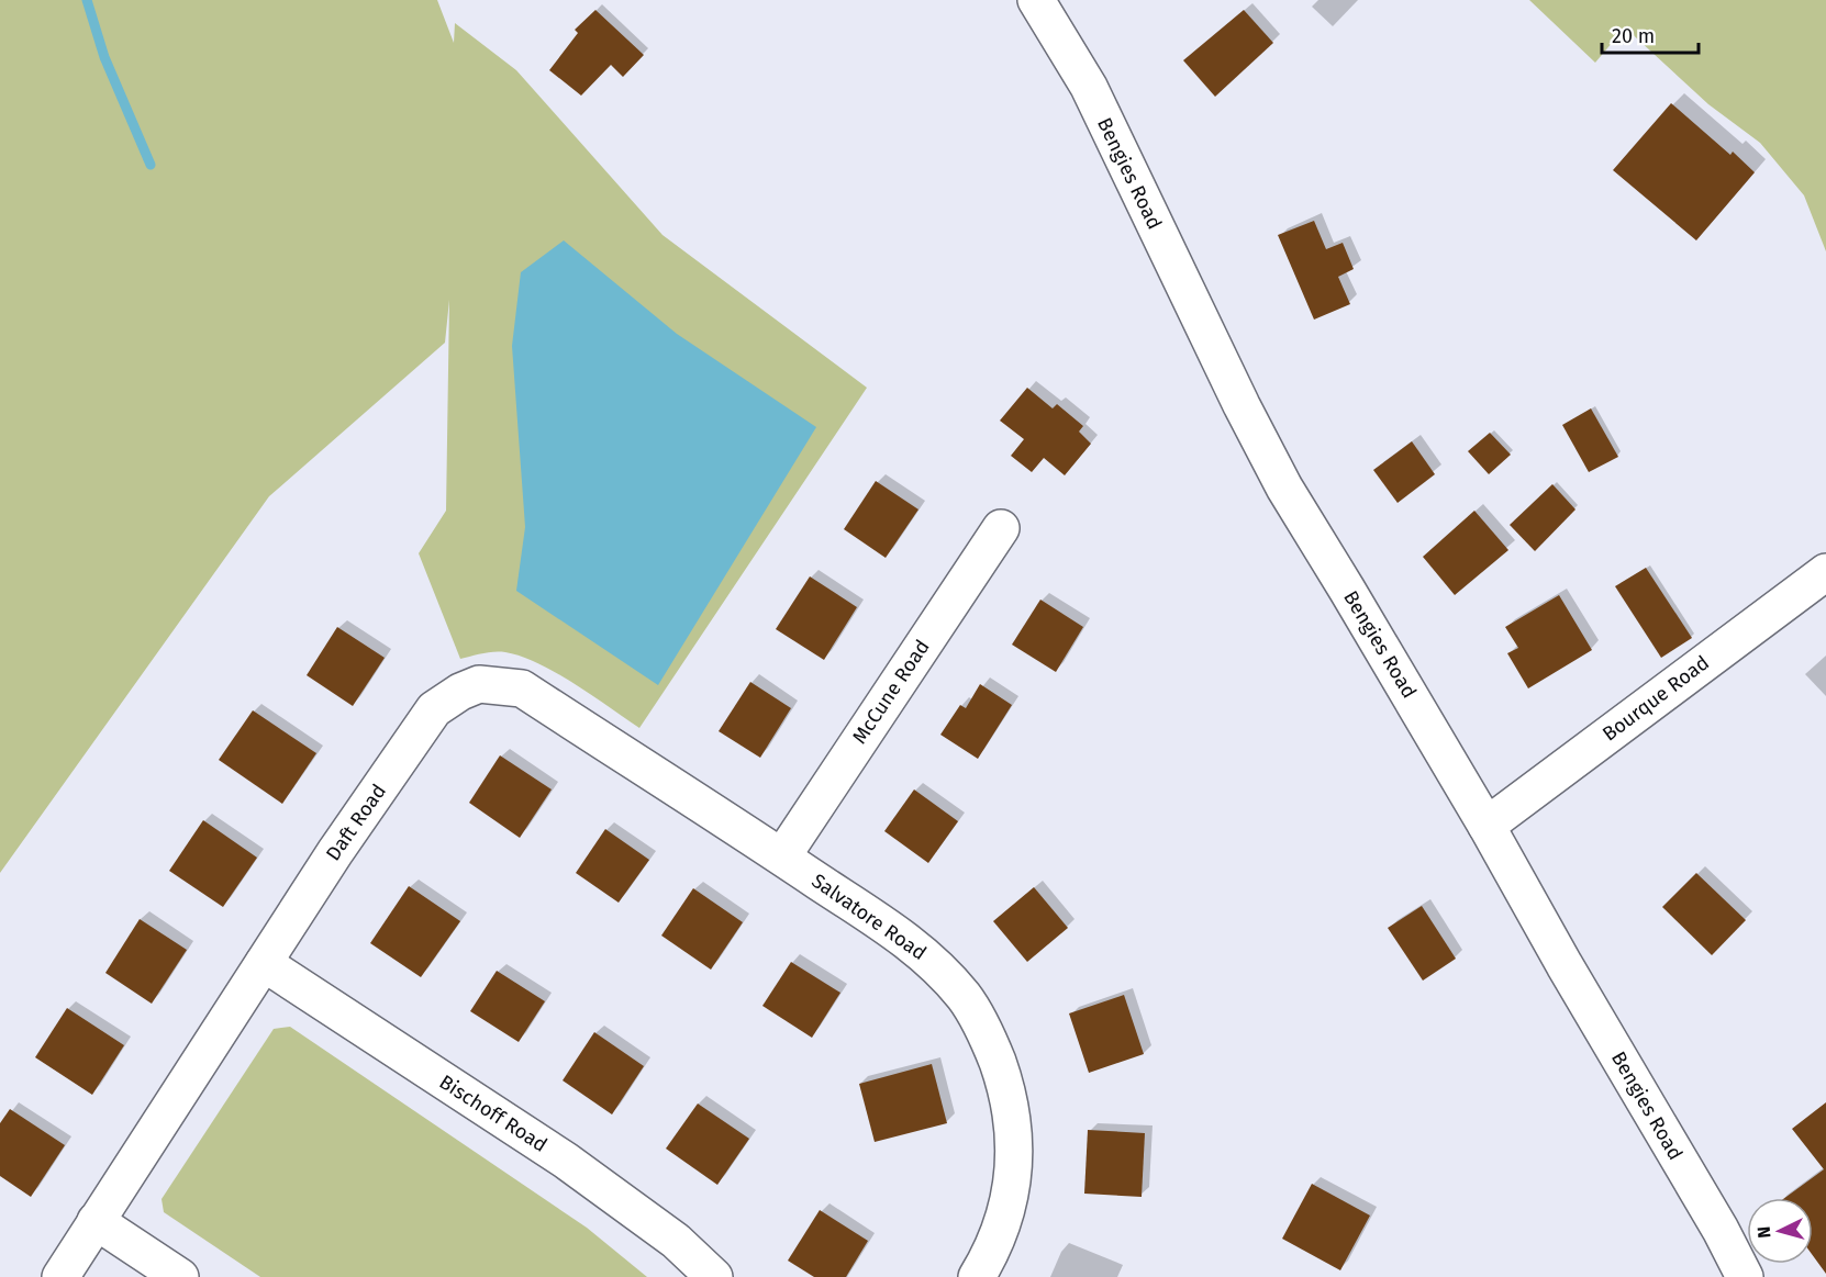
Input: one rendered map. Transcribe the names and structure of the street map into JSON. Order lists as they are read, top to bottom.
{
  "streets": {
    "street": [
      "Bengies Road",
      "McCune Road",
      "Bourque Road",
      "Daft Road",
      "Salvatore Road",
      "Bischoff Road"
    ]
  },
  "crossings": [
    ["Bengies Road", "Bourque Road"],
    ["McCune Road", "Daft Road"],
    ["McCune Road", "Salvatore Road"],
    ["Daft Road", "Salvatore Road"],
    ["Daft Road", "Bischoff Road"]
  ],
  "scale_bar": "20 m",
  "north": "left"
}
